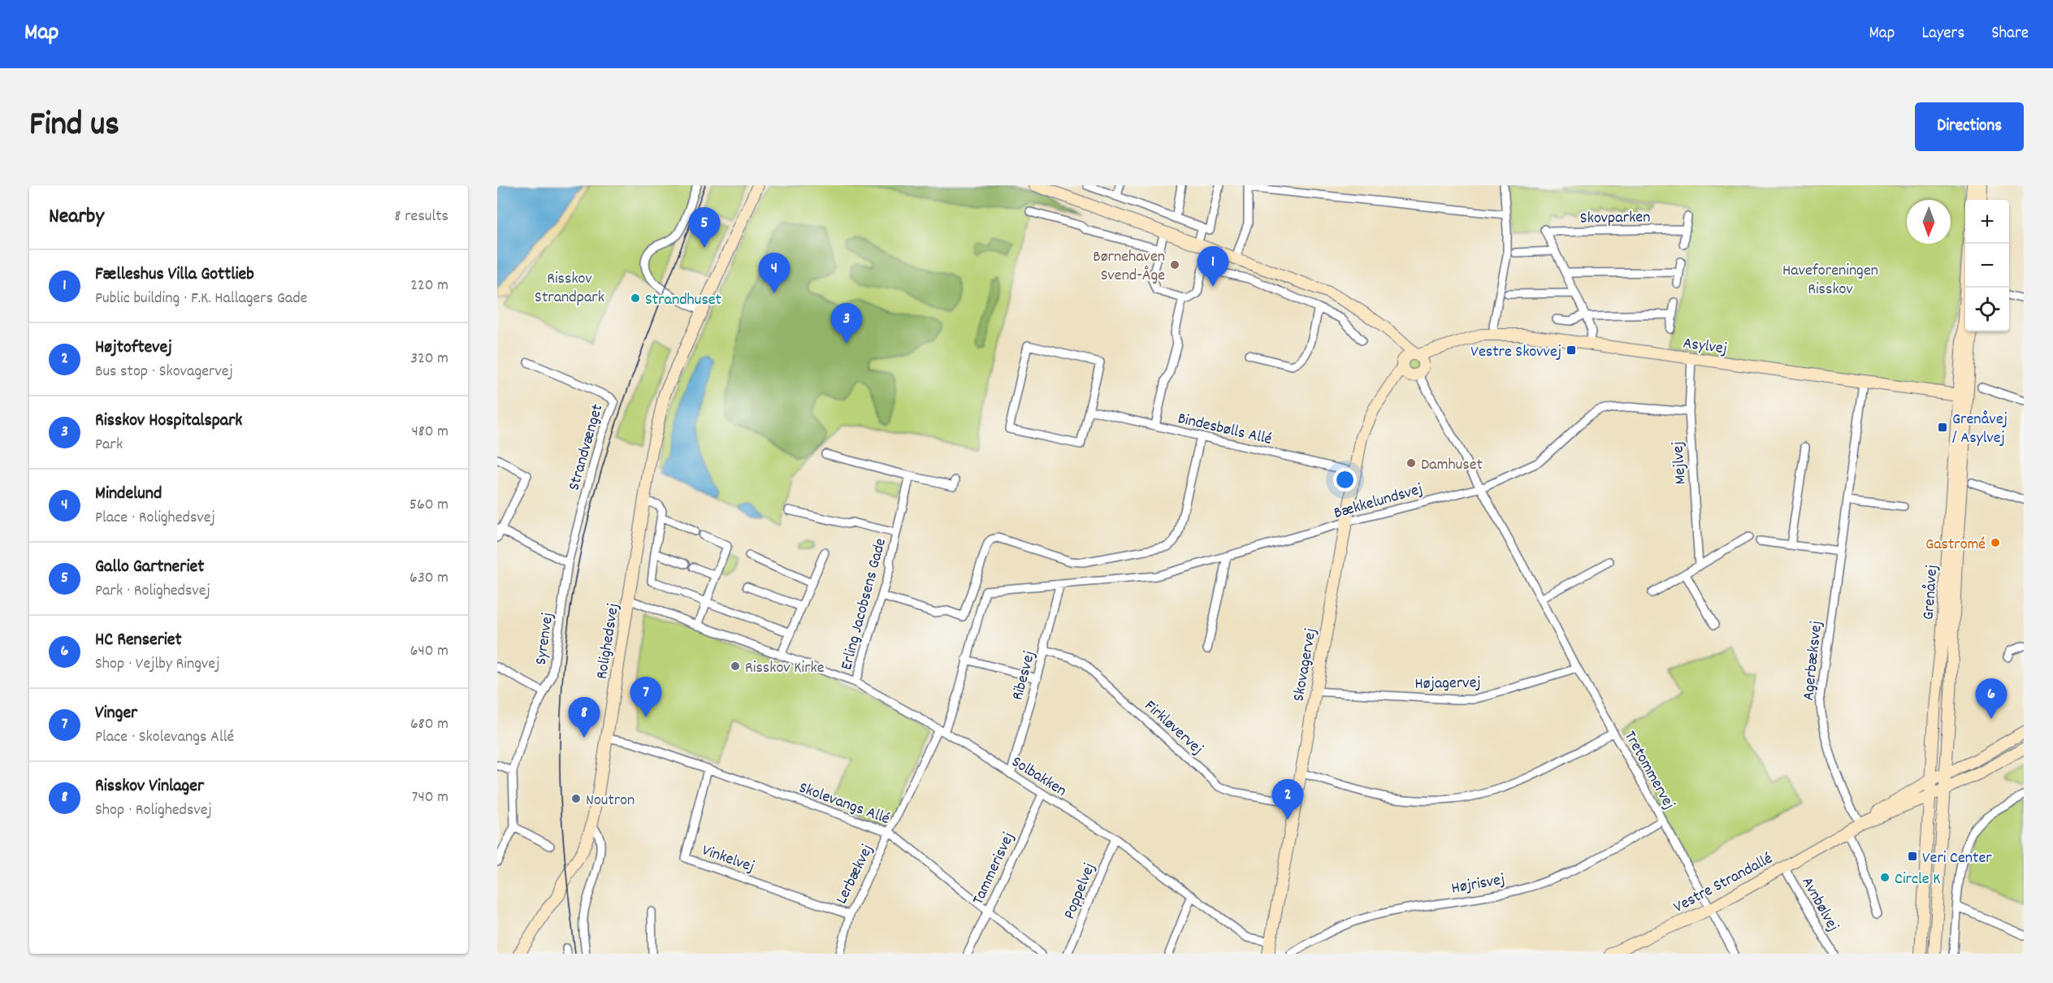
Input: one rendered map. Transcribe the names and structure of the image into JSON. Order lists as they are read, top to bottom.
{
  "streets": {
    "street": [
      "Skovparken",
      "Asylvej",
      "Bindesbølls Allé",
      "Strandvænget",
      "Mejlvej",
      "Bækkelundsvej",
      "Grenåvej",
      "Erling Jacobsens Gade",
      "Syrenvej",
      "Rolighedsvej",
      "Agerbæksvej",
      "Skovagervej",
      "Ribesvej",
      "Højagervej",
      "Firkløvervej",
      "Tretommervej",
      "Solbakken",
      "Skolevangs Allé",
      "Vinkelvej",
      "Tammerisvej",
      "Lerbækvej",
      "Vestre Strandallé",
      "Højrisvej",
      "Poppelvej",
      "Avnbølvej"
    ]
  },
  "crossings": [
    ["Skovparken", "Asylvej"],
    ["Asylvej", "Mejlvej"],
    ["Asylvej", "Grenåvej"],
    ["Asylvej", "Agerbæksvej"],
    ["Asylvej", "Skovagervej"],
    ["Asylvej", "Tretommervej"],
    ["Bindesbølls Allé", "Skovagervej"],
    ["Strandvænget", "Syrenvej"],
    ["Mejlvej", "Bækkelundsvej"],
    ["Bækkelundsvej", "Skovagervej"],
    ["Bækkelundsvej", "Ribesvej"],
    ["Bækkelundsvej", "Tretommervej"],
    ["Bækkelundsvej", "Lerbækvej"],
    ["Grenåvej", "Vestre Strandallé"],
    ["Erling Jacobsens Gade", "Solbakken"],
    ["Rolighedsvej", "Solbakken"],
    ["Rolighedsvej", "Skolevangs Allé"],
    ["Agerbæksvej", "Vestre Strandallé"],
    ["Skovagervej", "Højagervej"],
    ["Skovagervej", "Firkløvervej"],
    ["Skovagervej", "Tretommervej"],
    ["Skovagervej", "Solbakken"],
    ["Ribesvej", "Firkløvervej"],
    ["Ribesvej", "Solbakken"],
    ["Højagervej", "Tretommervej"],
    ["Tretommervej", "Vestre Strandallé"],
    ["Tretommervej", "Højrisvej"],
    ["Solbakken", "Tammerisvej"],
    ["Solbakken", "Lerbækvej"],
    ["Solbakken", "Poppelvej"],
    ["Skolevangs Allé", "Vinkelvej"],
    ["Skolevangs Allé", "Tammerisvej"],
    ["Skolevangs Allé", "Lerbækvej"],
    ["Vinkelvej", "Lerbækvej"],
    ["Vestre Strandallé", "Avnbølvej"]
  ],
  "parks": ["Haveforeningen Risskov", "Risskov Strandpark"],
  "places": {
    "other": [
      "Børnehaven Svend-Åge",
      "Strandhuset",
      "Damhuset",
      "Gastromé",
      "Risskov Kirke",
      "Noutron",
      "Circle K"
    ],
    "transit": ["Vestre Skovvej", "Grenåvej / Asylvej", "Veri Center"]
  },
  "north": "bottom",
  "page": {
    "header": "Map",
    "nav": ["Map", "Layers", "Share"],
    "title": "Find us",
    "buttons": "Directions",
    "heading": ["Nearby", "8 results"],
    "map_buttons": ["+", "−"],
    "pins": [
      "5",
      "1",
      "4",
      "3",
      "7",
      "6",
      "8",
      "2"
    ],
    "list": [
      {
        "mark": "1",
        "name": "Fælleshus Villa Gottlieb",
        "note": "Public building · F.K. Hallagers Gade",
        "value": "220 m"
      },
      {
        "mark": "2",
        "name": "Højtoftevej",
        "note": "Bus stop · Skovagervej",
        "value": "320 m"
      },
      {
        "mark": "3",
        "name": "Risskov Hospitalspark",
        "note": "Park",
        "value": "480 m"
      },
      {
        "mark": "4",
        "name": "Mindelund",
        "note": "Place · Rolighedsvej",
        "value": "560 m"
      },
      {
        "mark": "5",
        "name": "Gallo Gartneriet",
        "note": "Park · Rolighedsvej",
        "value": "630 m"
      },
      {
        "mark": "6",
        "name": "HC Renseriet",
        "note": "Shop · Vejlby Ringvej",
        "value": "640 m"
      },
      {
        "mark": "7",
        "name": "Vinger",
        "note": "Place · Skolevangs Allé",
        "value": "680 m"
      },
      {
        "mark": "8",
        "name": "Risskov Vinlager",
        "note": "Shop · Rolighedsvej",
        "value": "740 m"
      }
    ]
  }
}
